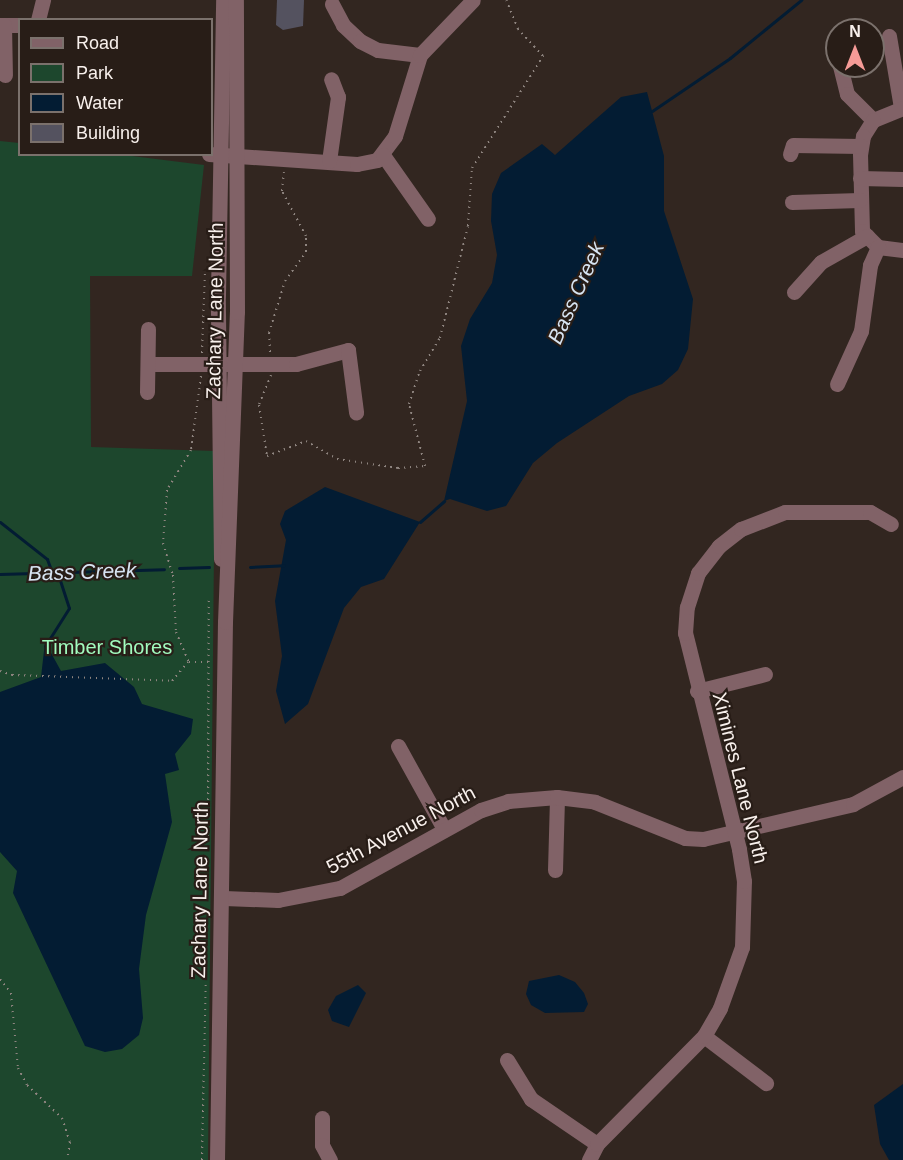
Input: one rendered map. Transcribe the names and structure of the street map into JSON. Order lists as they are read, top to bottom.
{
  "streets": {
    "street": ["Zachary Lane North", "Ximines Lane North", "55th Avenue North"]
  },
  "crossings": [
    ["Zachary Lane North", "55th Avenue North"],
    ["Ximines Lane North", "55th Avenue North"]
  ],
  "water": ["Bass Creek"],
  "parks": ["Timber Shores"],
  "legend": [
    "Road",
    "Park",
    "Water",
    "Building"
  ],
  "north": "top"
}
